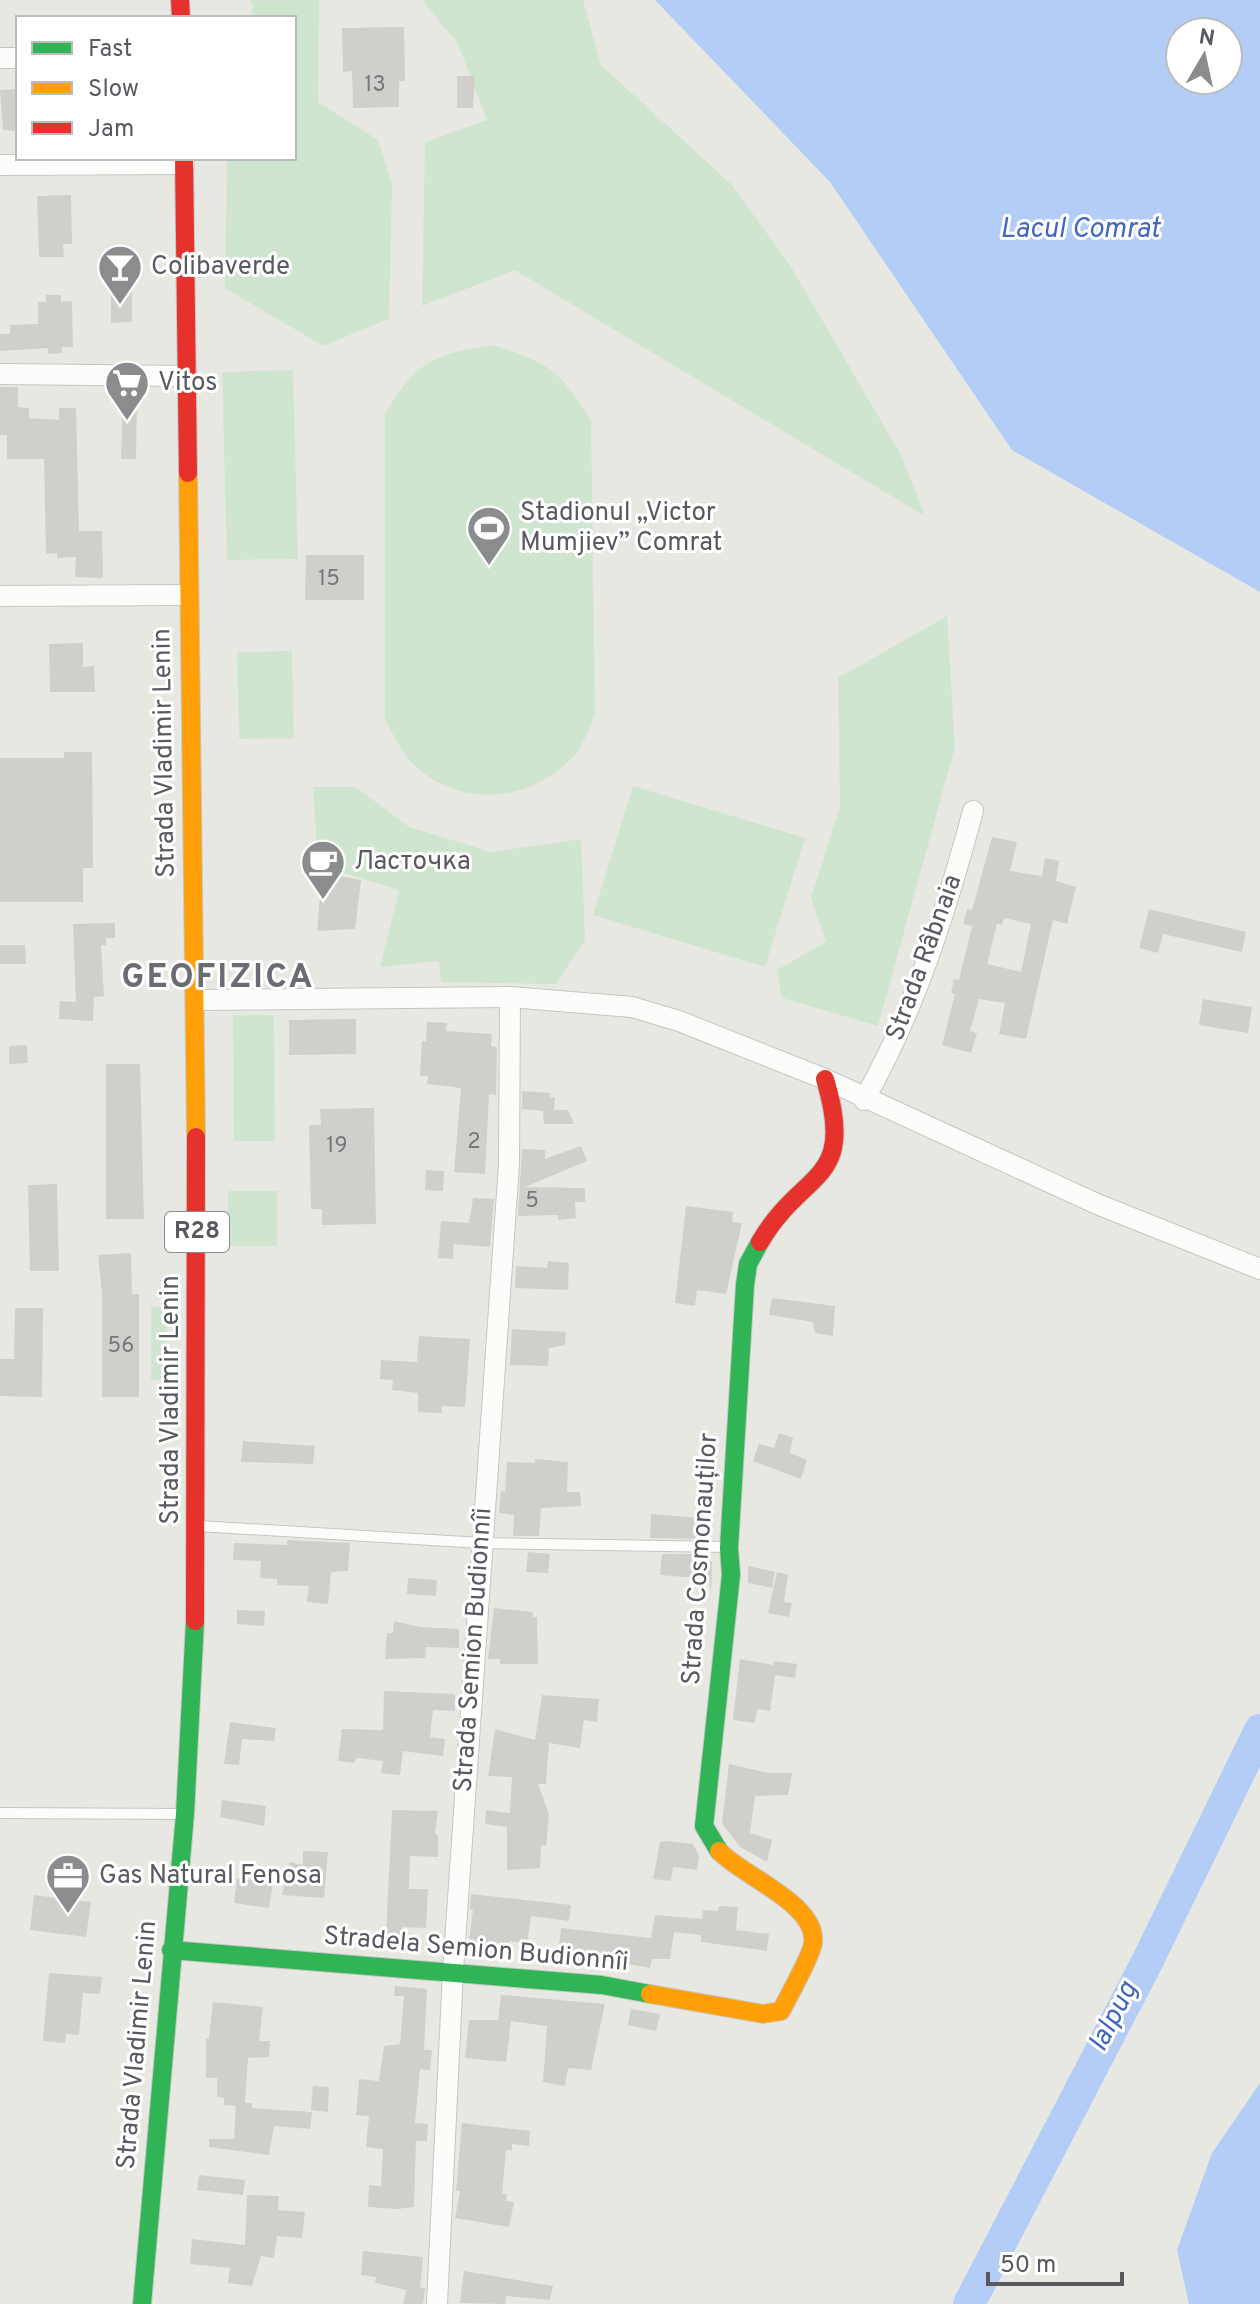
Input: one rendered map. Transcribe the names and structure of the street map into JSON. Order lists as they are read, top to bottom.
{
  "streets": {
    "main road": [
      "Strada Vladimir Lenin",
      "R28",
      "Strada Cosmonauților",
      "Stradela Semion Budionnîi"
    ],
    "street": ["Strada Râbnaia", "Strada Semion Budionnîi"]
  },
  "crossings": [
    ["Strada Vladimir Lenin", "Stradela Semion Budionnîi"],
    ["Strada Cosmonauților", "Stradela Semion Budionnîi"],
    ["Strada Semion Budionnîi", "Stradela Semion Budionnîi"]
  ],
  "districts": ["GEOFIZICA"],
  "water": ["Lacul Comrat", "Ialpug"],
  "places": {
    "bar": ["Colibaverde"],
    "supermarket": ["Vitos"],
    "sports": ["Stadionul „Victor Mumjiev” Comrat"],
    "cafe": ["Ласточка"],
    "office": ["Gas Natural Fenosa"]
  },
  "house_numbers": [
    "13",
    "15",
    "2",
    "19",
    "5",
    "56"
  ],
  "legend": ["Fast", "Slow", "Jam"],
  "scale_bar": "50 m",
  "north": "top"
}
